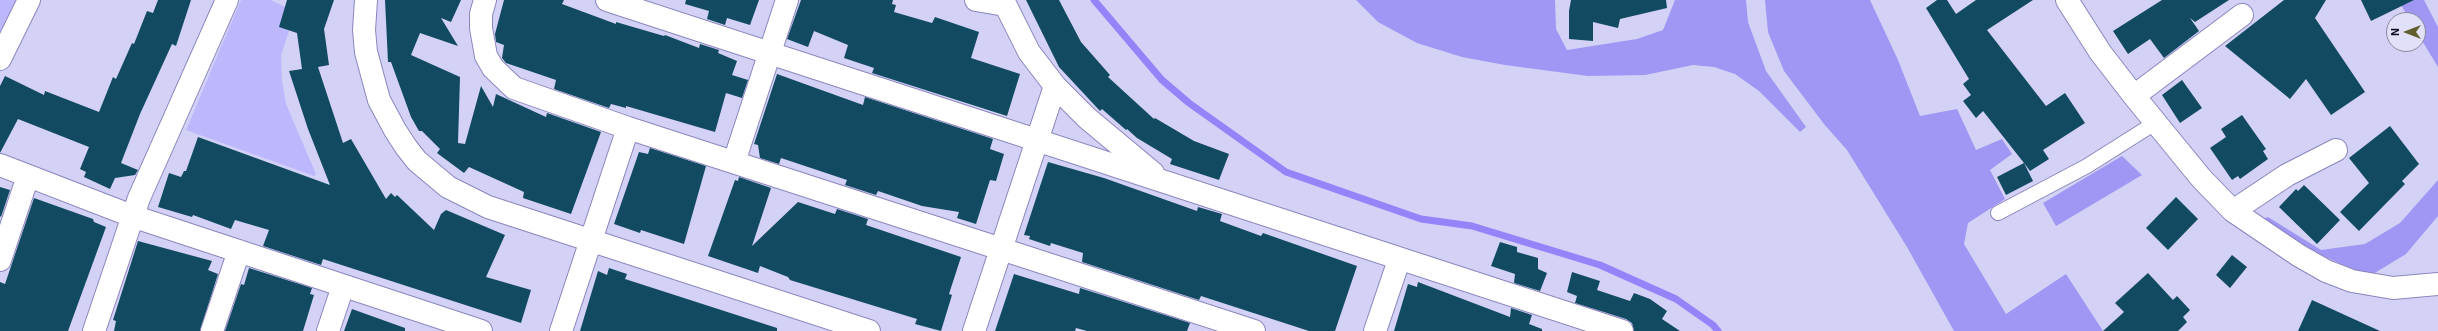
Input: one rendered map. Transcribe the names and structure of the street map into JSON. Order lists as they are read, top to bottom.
{
  "north": "left"
}
